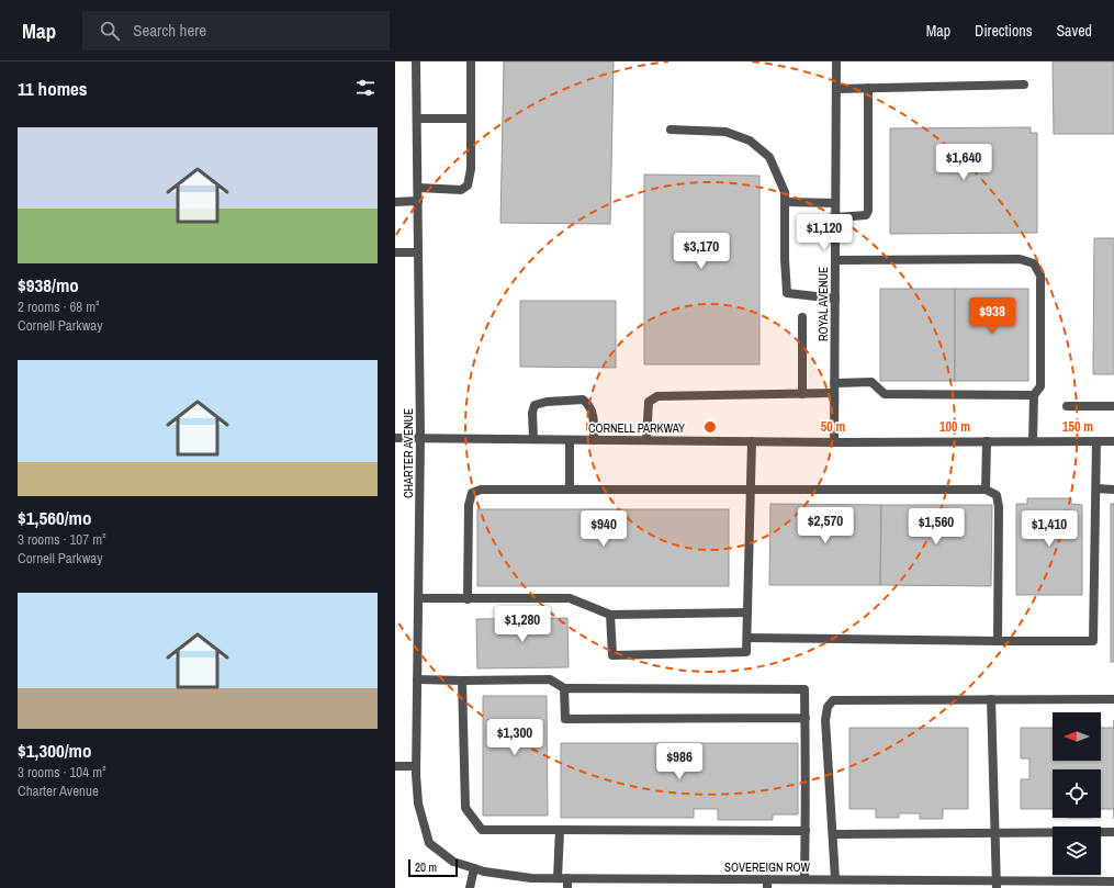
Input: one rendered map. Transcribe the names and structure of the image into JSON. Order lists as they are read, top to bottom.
{
  "streets": {
    "street": [
      "ROYAL AVENUE",
      "CORNELL PARKWAY",
      "CHARTER AVENUE",
      "SOVEREIGN ROW"
    ]
  },
  "crossings": [
    ["ROYAL AVENUE", "CORNELL PARKWAY"],
    ["CORNELL PARKWAY", "CHARTER AVENUE"],
    ["CHARTER AVENUE", "SOVEREIGN ROW"]
  ],
  "scale_bar": "20 m",
  "north": "left",
  "page": {
    "header": "Map",
    "search": "Search here",
    "nav": ["Map", "Directions", "Saved"],
    "heading": "11 homes",
    "list": [
      {
        "name": "$938/mo",
        "note": "2 rooms · 68 m² · Cornell Parkway"
      },
      {
        "name": "$1,560/mo",
        "note": "3 rooms · 107 m² · Cornell Parkway"
      },
      {
        "name": "$1,300/mo",
        "note": "3 rooms · 104 m² · Charter Avenue"
      }
    ],
    "price": [
      "$1,640",
      "$1,120",
      "$3,170",
      "$938",
      "$2,570",
      "$1,560",
      "$940",
      "$1,410",
      "$1,280",
      "$1,300",
      "$986"
    ],
    "scale": "20 m"
  },
  "rings": ["50 m", "100 m", "150 m"]
}
